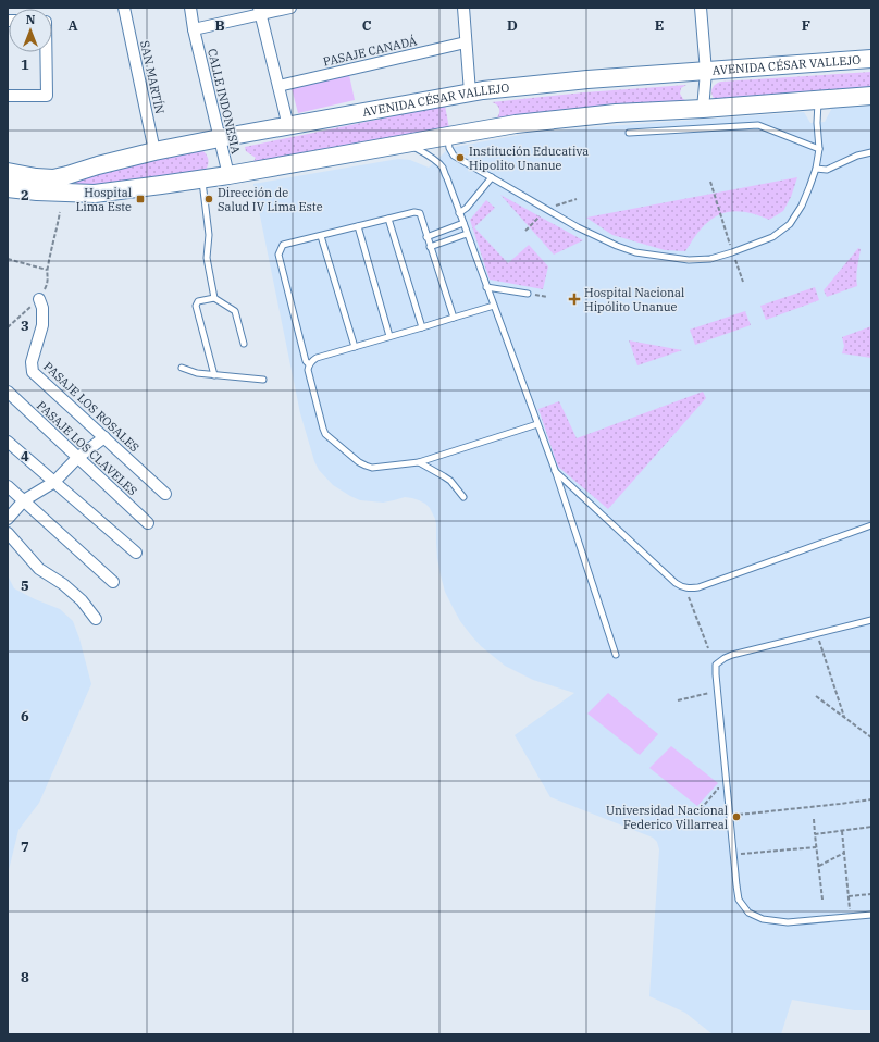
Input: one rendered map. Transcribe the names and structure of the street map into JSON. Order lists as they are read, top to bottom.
{
  "streets": {
    "main road": ["AVENIDA CÉSAR VALLEJO"],
    "street": [
      "PASAJE CANADÁ",
      "SAN MARTÍN",
      "CALLE INDONESIA",
      "PASAJE LOS ROSALES",
      "PASAJE LOS CLAVELES"
    ]
  },
  "crossings": [
    ["AVENIDA CÉSAR VALLEJO", "SAN MARTÍN"],
    ["AVENIDA CÉSAR VALLEJO", "CALLE INDONESIA"]
  ],
  "places": {
    "other": ["Institución Educativa Hipolito Unanue", "Dirección de Salud IV Lima Este", "Universidad Nacional Federico Villarreal"],
    "transit": ["Hospital Lima Este"],
    "health": ["Hospital Nacional Hipólito Unanue"]
  },
  "north": "top",
  "grid": {
    "columns": [
      "A",
      "B",
      "C",
      "D",
      "E",
      "F"
    ],
    "rows": [
      "1",
      "2",
      "3",
      "4",
      "5",
      "6",
      "7",
      "8"
    ]
  }
}
